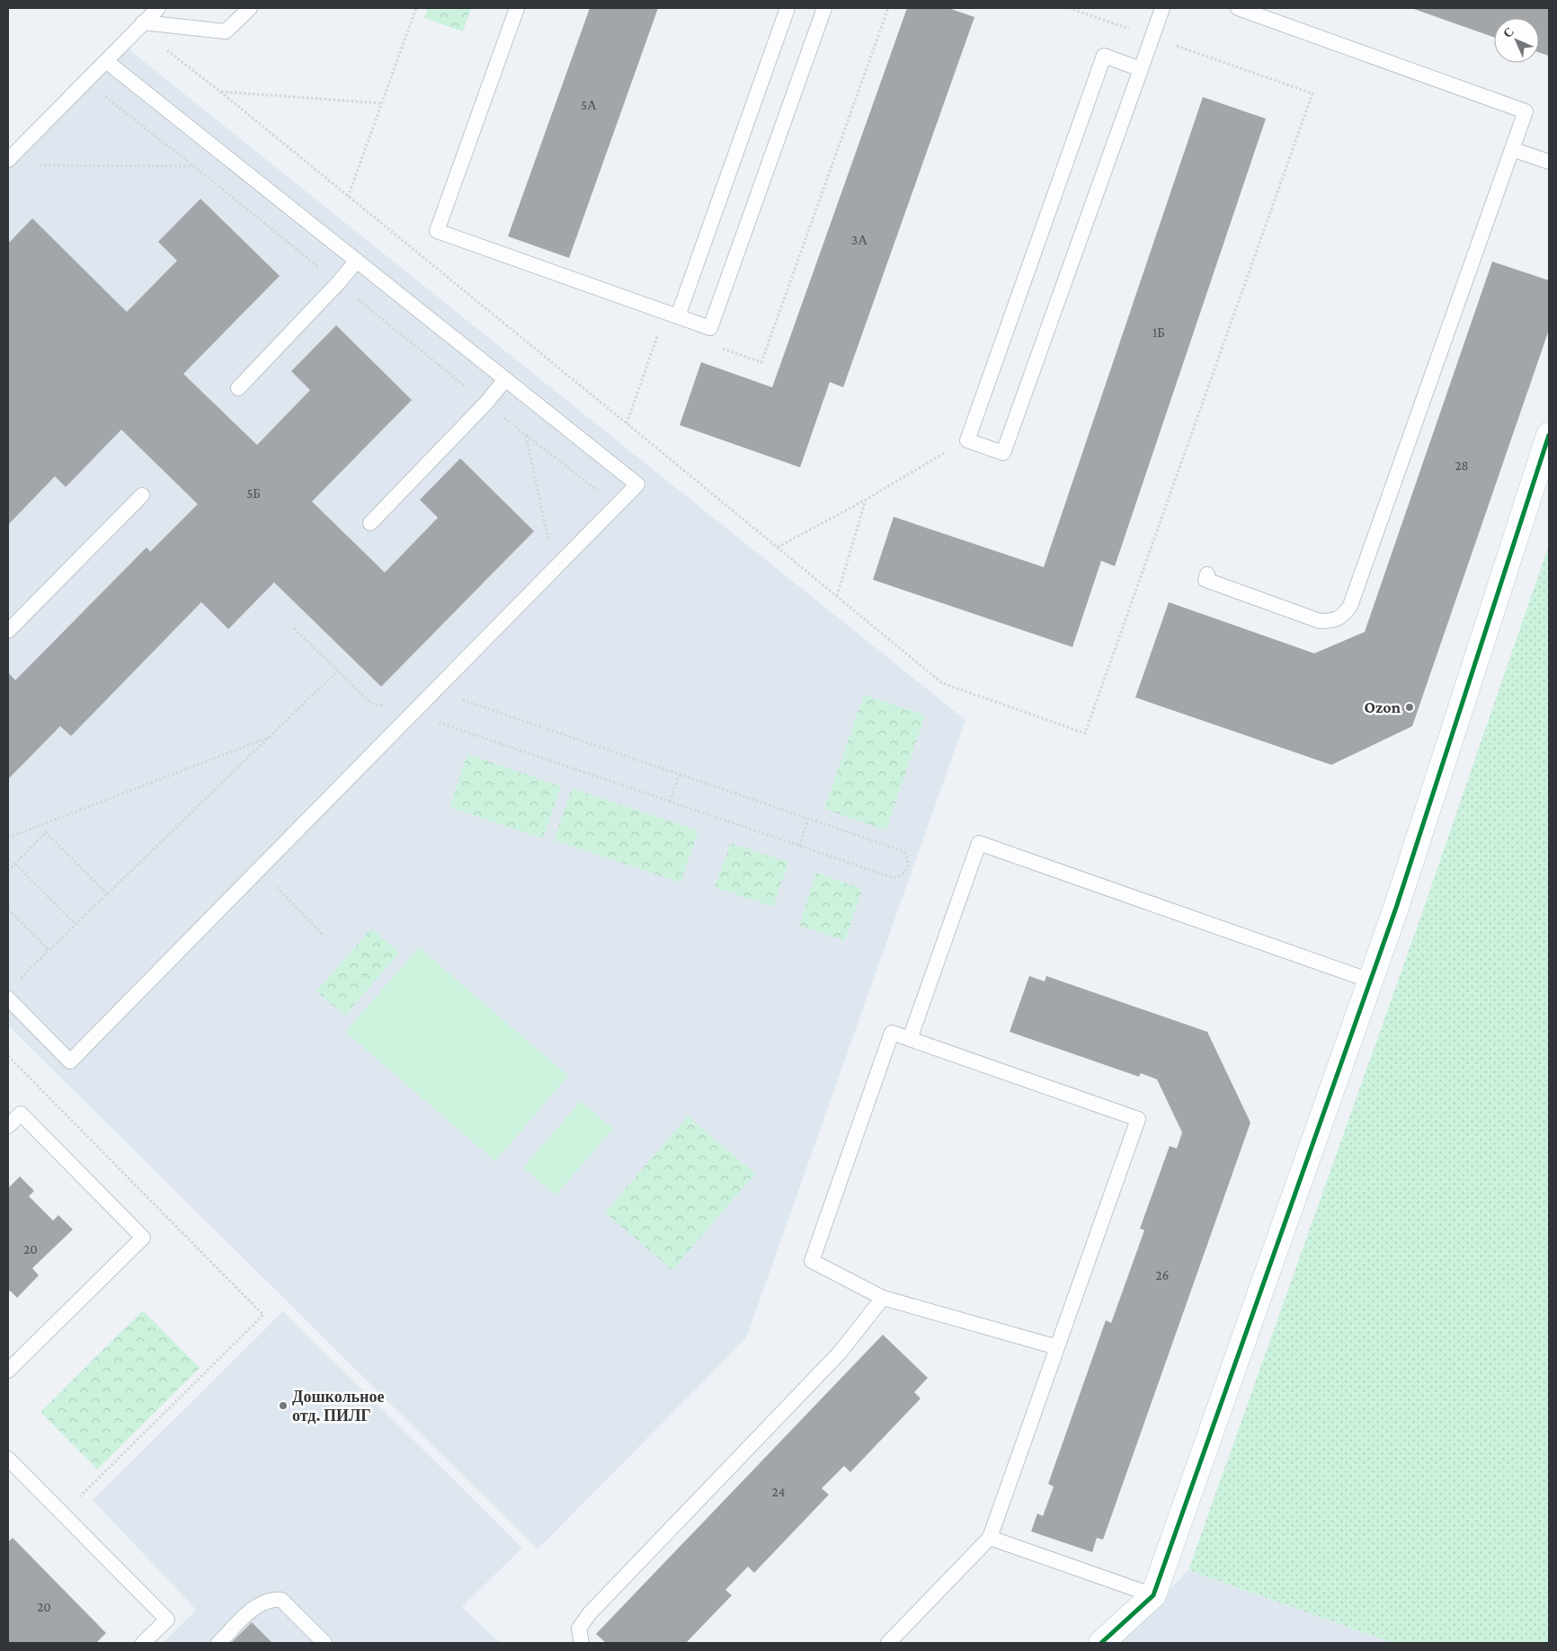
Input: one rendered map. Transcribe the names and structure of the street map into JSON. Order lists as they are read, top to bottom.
{
  "places": ["Ozon", "Дошкольное отд. ПИЛГ"],
  "house_numbers": [
    "5А",
    "3А",
    "1Б",
    "28",
    "5Б",
    "20",
    "26",
    "24",
    "20"
  ],
  "north": "top left"
}
